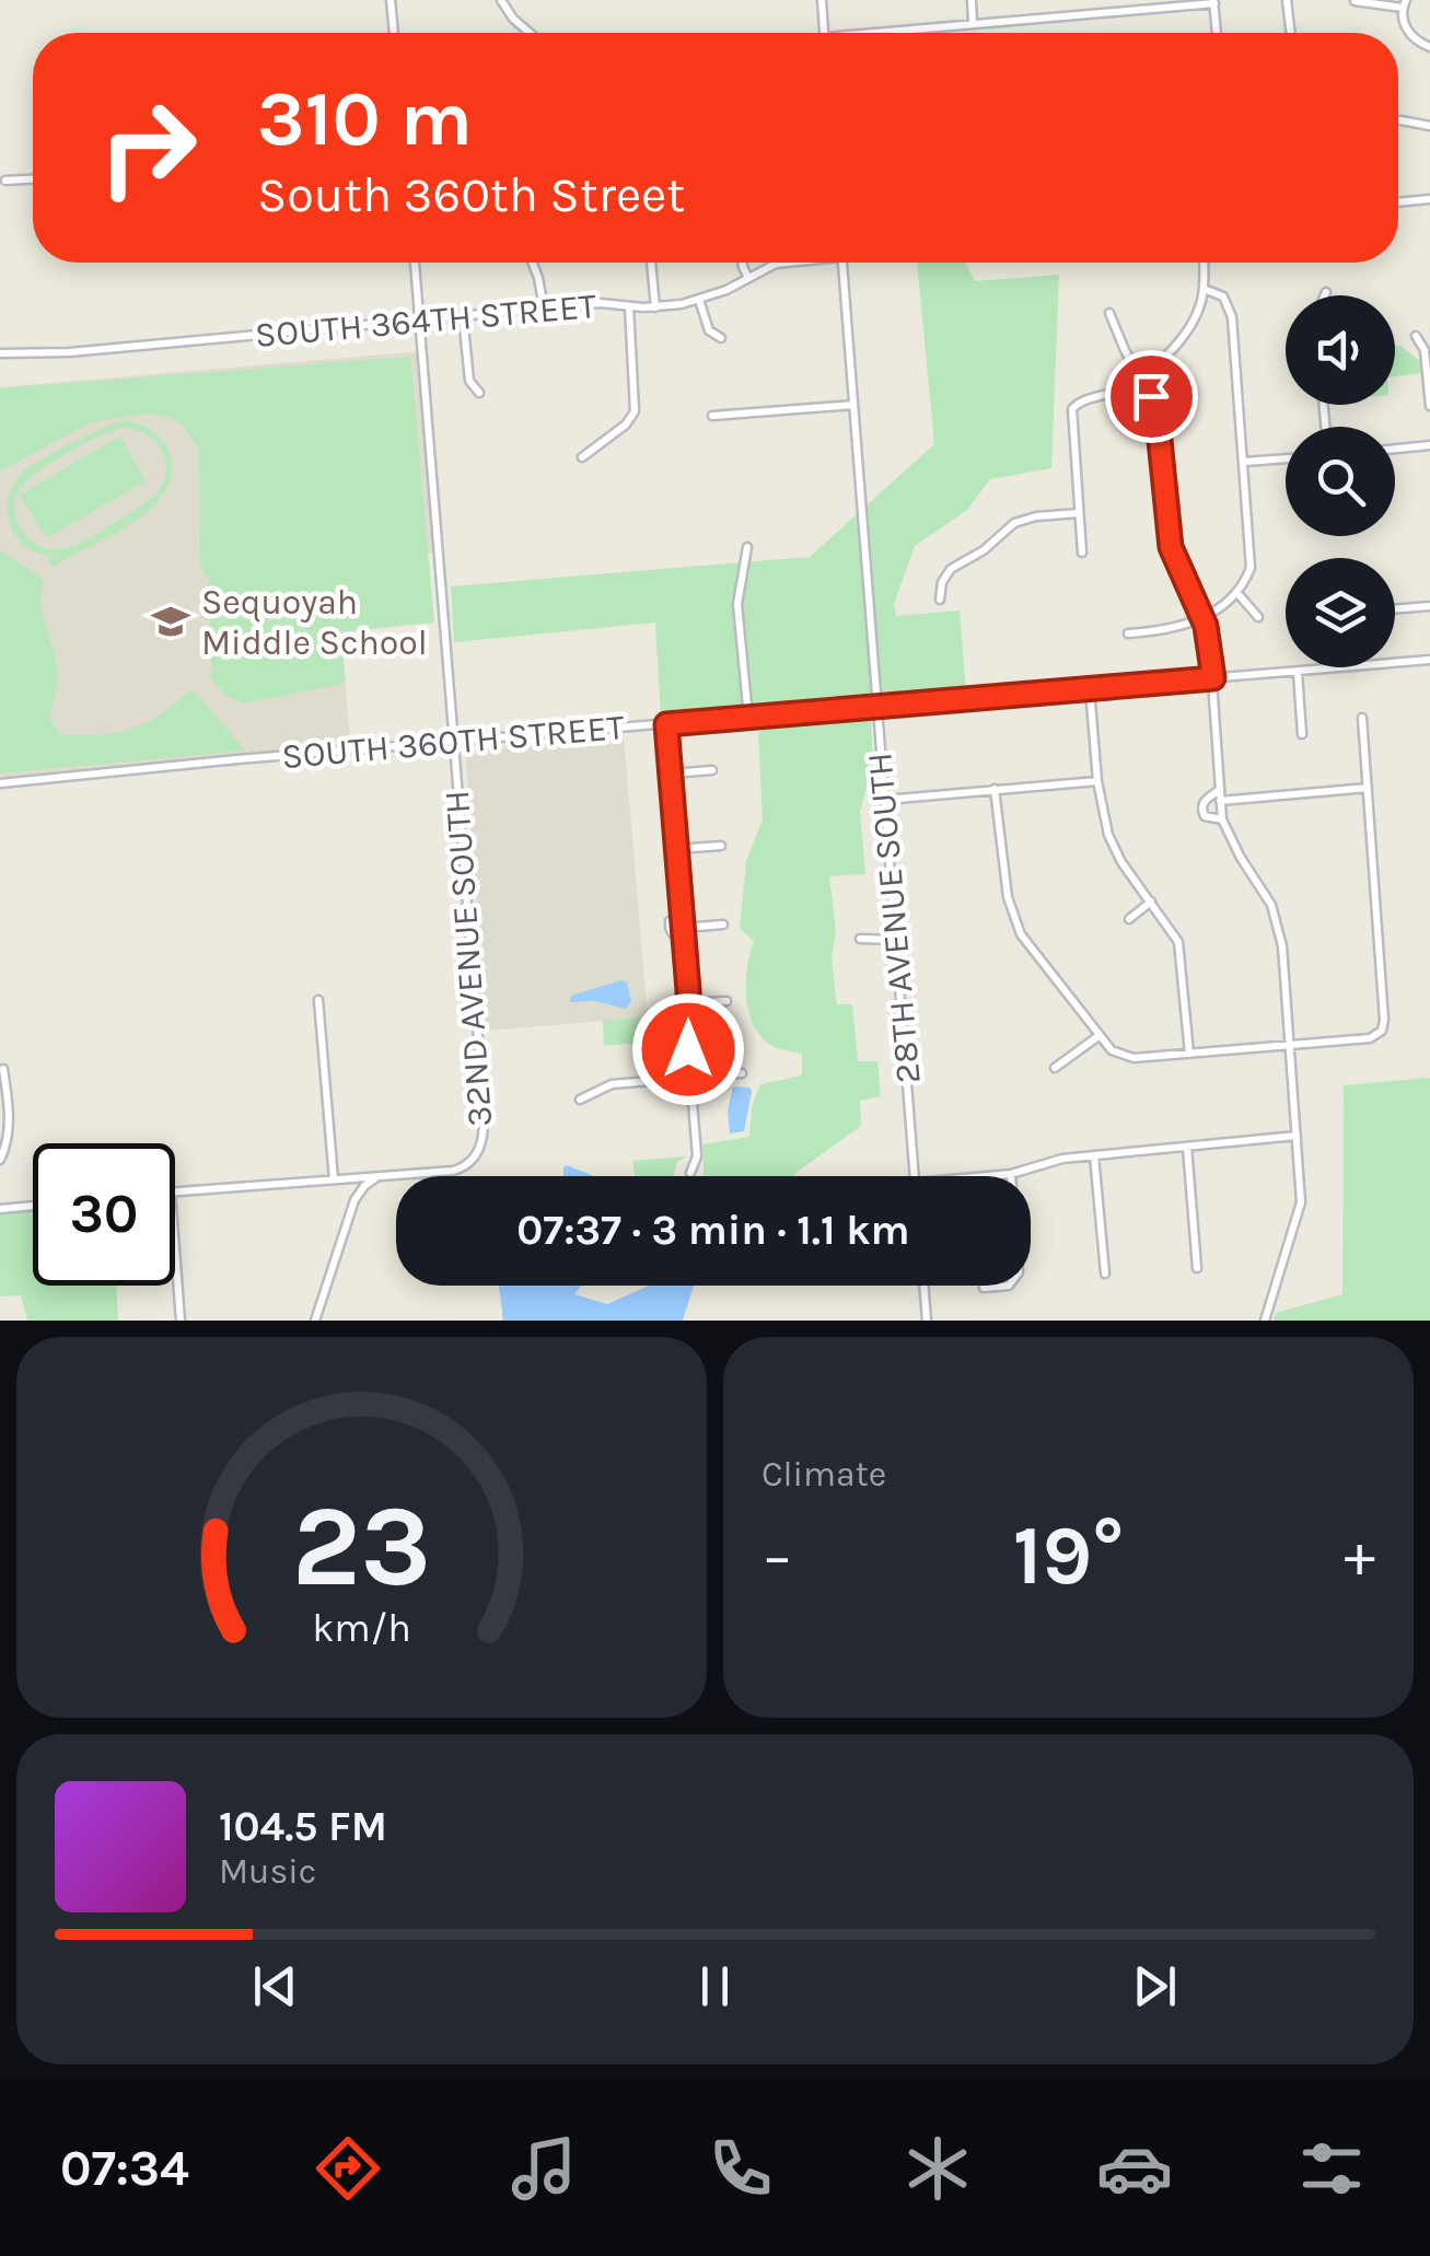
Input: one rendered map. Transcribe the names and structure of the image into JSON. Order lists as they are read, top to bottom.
{
  "streets": {
    "street": [
      "SOUTH 364TH STREET",
      "SOUTH 360TH STREET",
      "28TH AVENUE SOUTH",
      "32ND AVENUE SOUTH"
    ]
  },
  "crossings": [
    ["SOUTH 364TH STREET", "32ND AVENUE SOUTH"],
    ["SOUTH 360TH STREET", "28TH AVENUE SOUTH"],
    ["SOUTH 360TH STREET", "32ND AVENUE SOUTH"]
  ],
  "places": {
    "school or university": ["Sequoyah Middle School"]
  },
  "page": {
    "turn": ["310 m", "South 360th Street"],
    "limit": "30",
    "trip": "07:37 · 3 min · 1.1 km",
    "tile": "Climate",
    "heat": ["−", "19°", "+"],
    "song": ["104.5 FM", "Music"],
    "tabs": "07:34",
    "gauge": ["23", "km/h"]
  }
}
